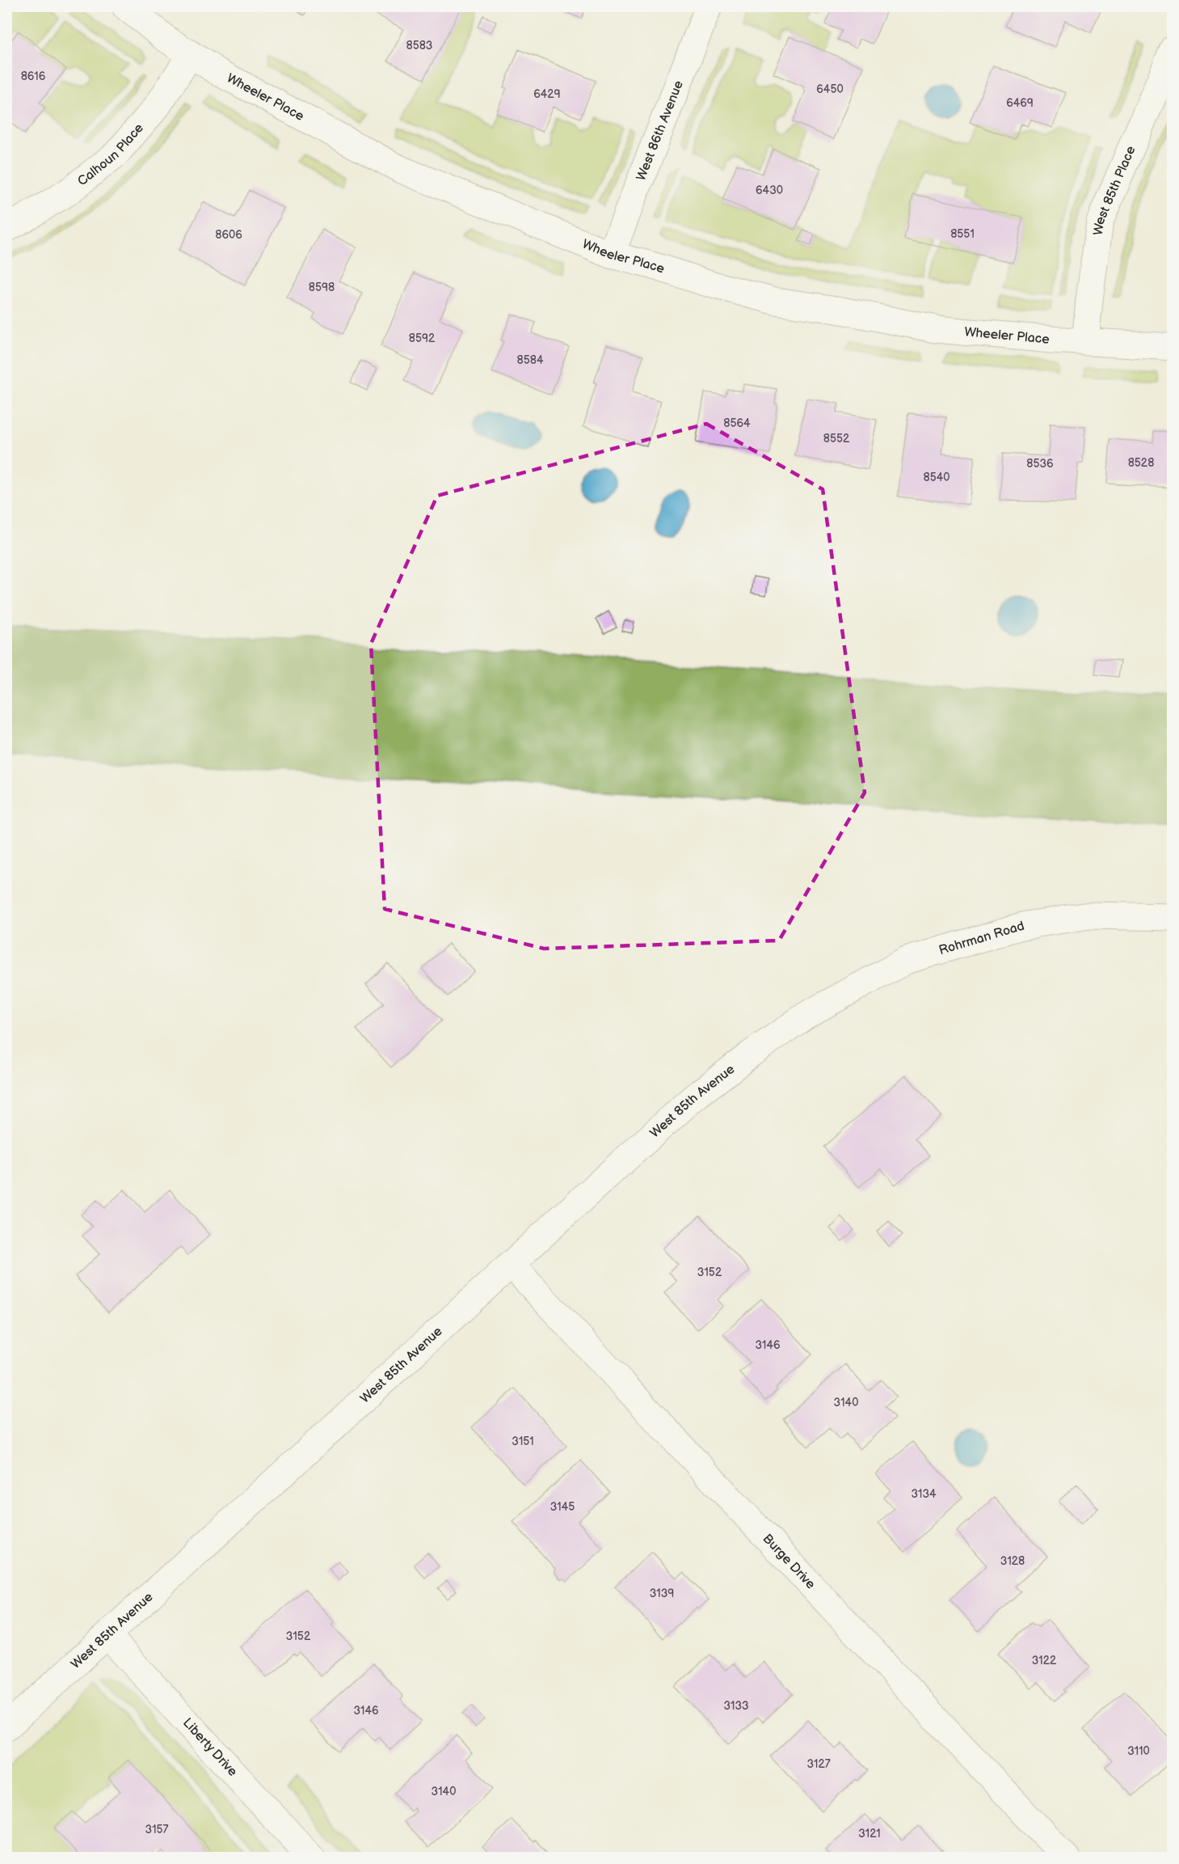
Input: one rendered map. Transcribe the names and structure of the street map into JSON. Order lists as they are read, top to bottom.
{
  "streets": {
    "street": [
      "Wheeler Place",
      "West 86th Avenue",
      "Calhoun Place",
      "West 85th Place",
      "Rohrman Road",
      "West 85th Avenue",
      "Burge Drive",
      "Liberty Drive"
    ]
  },
  "crossings": [
    ["Wheeler Place", "West 86th Avenue"],
    ["Wheeler Place", "Calhoun Place"],
    ["Wheeler Place", "West 85th Place"],
    ["Rohrman Road", "West 85th Avenue"],
    ["West 85th Avenue", "Burge Drive"],
    ["West 85th Avenue", "Liberty Drive"]
  ],
  "house_numbers": [
    "8583",
    "8616",
    "6450",
    "6429",
    "6469",
    "6430",
    "8551",
    "8606",
    "8598",
    "8592",
    "8584",
    "8564",
    "8552",
    "8528",
    "8536",
    "8540",
    "3152",
    "3146",
    "3140",
    "3151",
    "3134",
    "3145",
    "3128",
    "3139",
    "3152",
    "3122",
    "3133",
    "3146",
    "3110",
    "3127",
    "3140",
    "3157",
    "3121"
  ]
}
